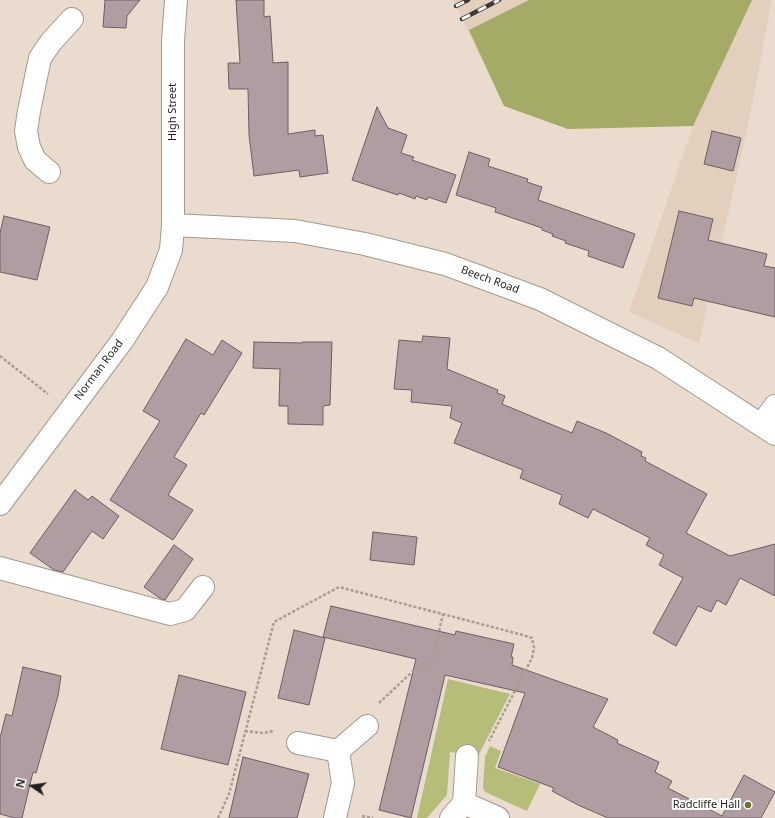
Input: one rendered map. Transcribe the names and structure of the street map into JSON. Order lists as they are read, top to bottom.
{
  "streets": {
    "street": ["High Street", "Beech Road", "Norman Road"]
  },
  "crossings": [
    ["High Street", "Beech Road"],
    ["High Street", "Norman Road"],
    ["Beech Road", "Norman Road"]
  ],
  "places": ["Radcliffe Hall"],
  "north": "left"
}
